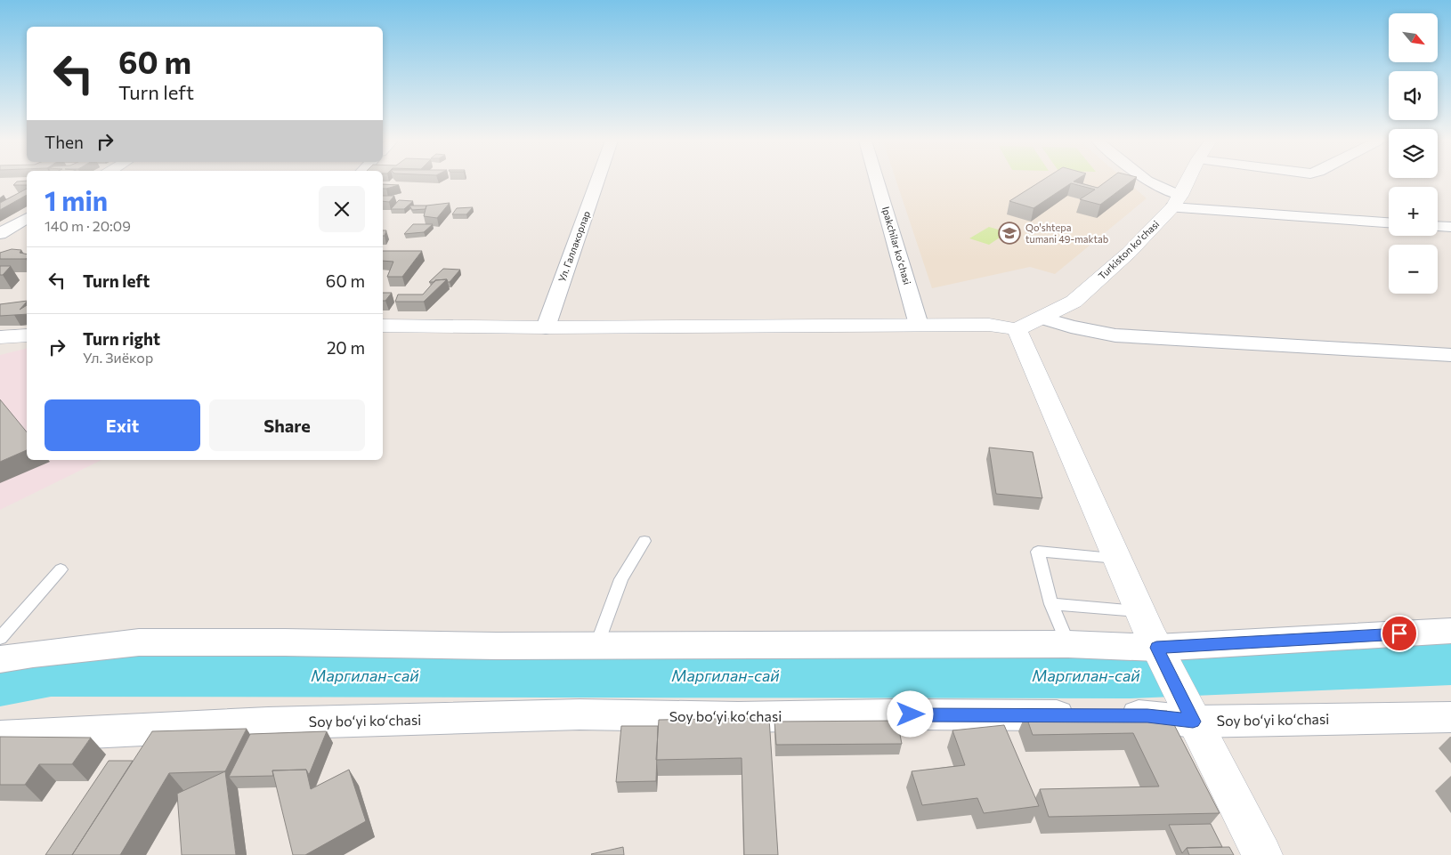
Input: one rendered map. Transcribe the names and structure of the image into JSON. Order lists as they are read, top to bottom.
{
  "streets": {
    "street": [
      "Ipakchilar koʻchasi",
      "Ул. Галлакорлар",
      "Turkiston ko'chasi",
      "Soy boʻyi koʻchasi"
    ]
  },
  "water": ["Маргилан-сай"],
  "places": {
    "school or university": ["Qo'shtepa tumani 49-maktab"]
  },
  "north": "bottom right",
  "page": {
    "map_buttons": ["+", "−"],
    "turn": ["60 m", "Turn left"],
    "then": "Then",
    "heading": ["1 min", "140 m · 20:09"],
    "list": [
      {
        "name": "Turn left",
        "value": "60 m"
      },
      {
        "name": "Turn right",
        "note": "Ул. Зиёкор",
        "value": "20 m"
      }
    ],
    "buttons": ["Exit", "Share"]
  }
}
